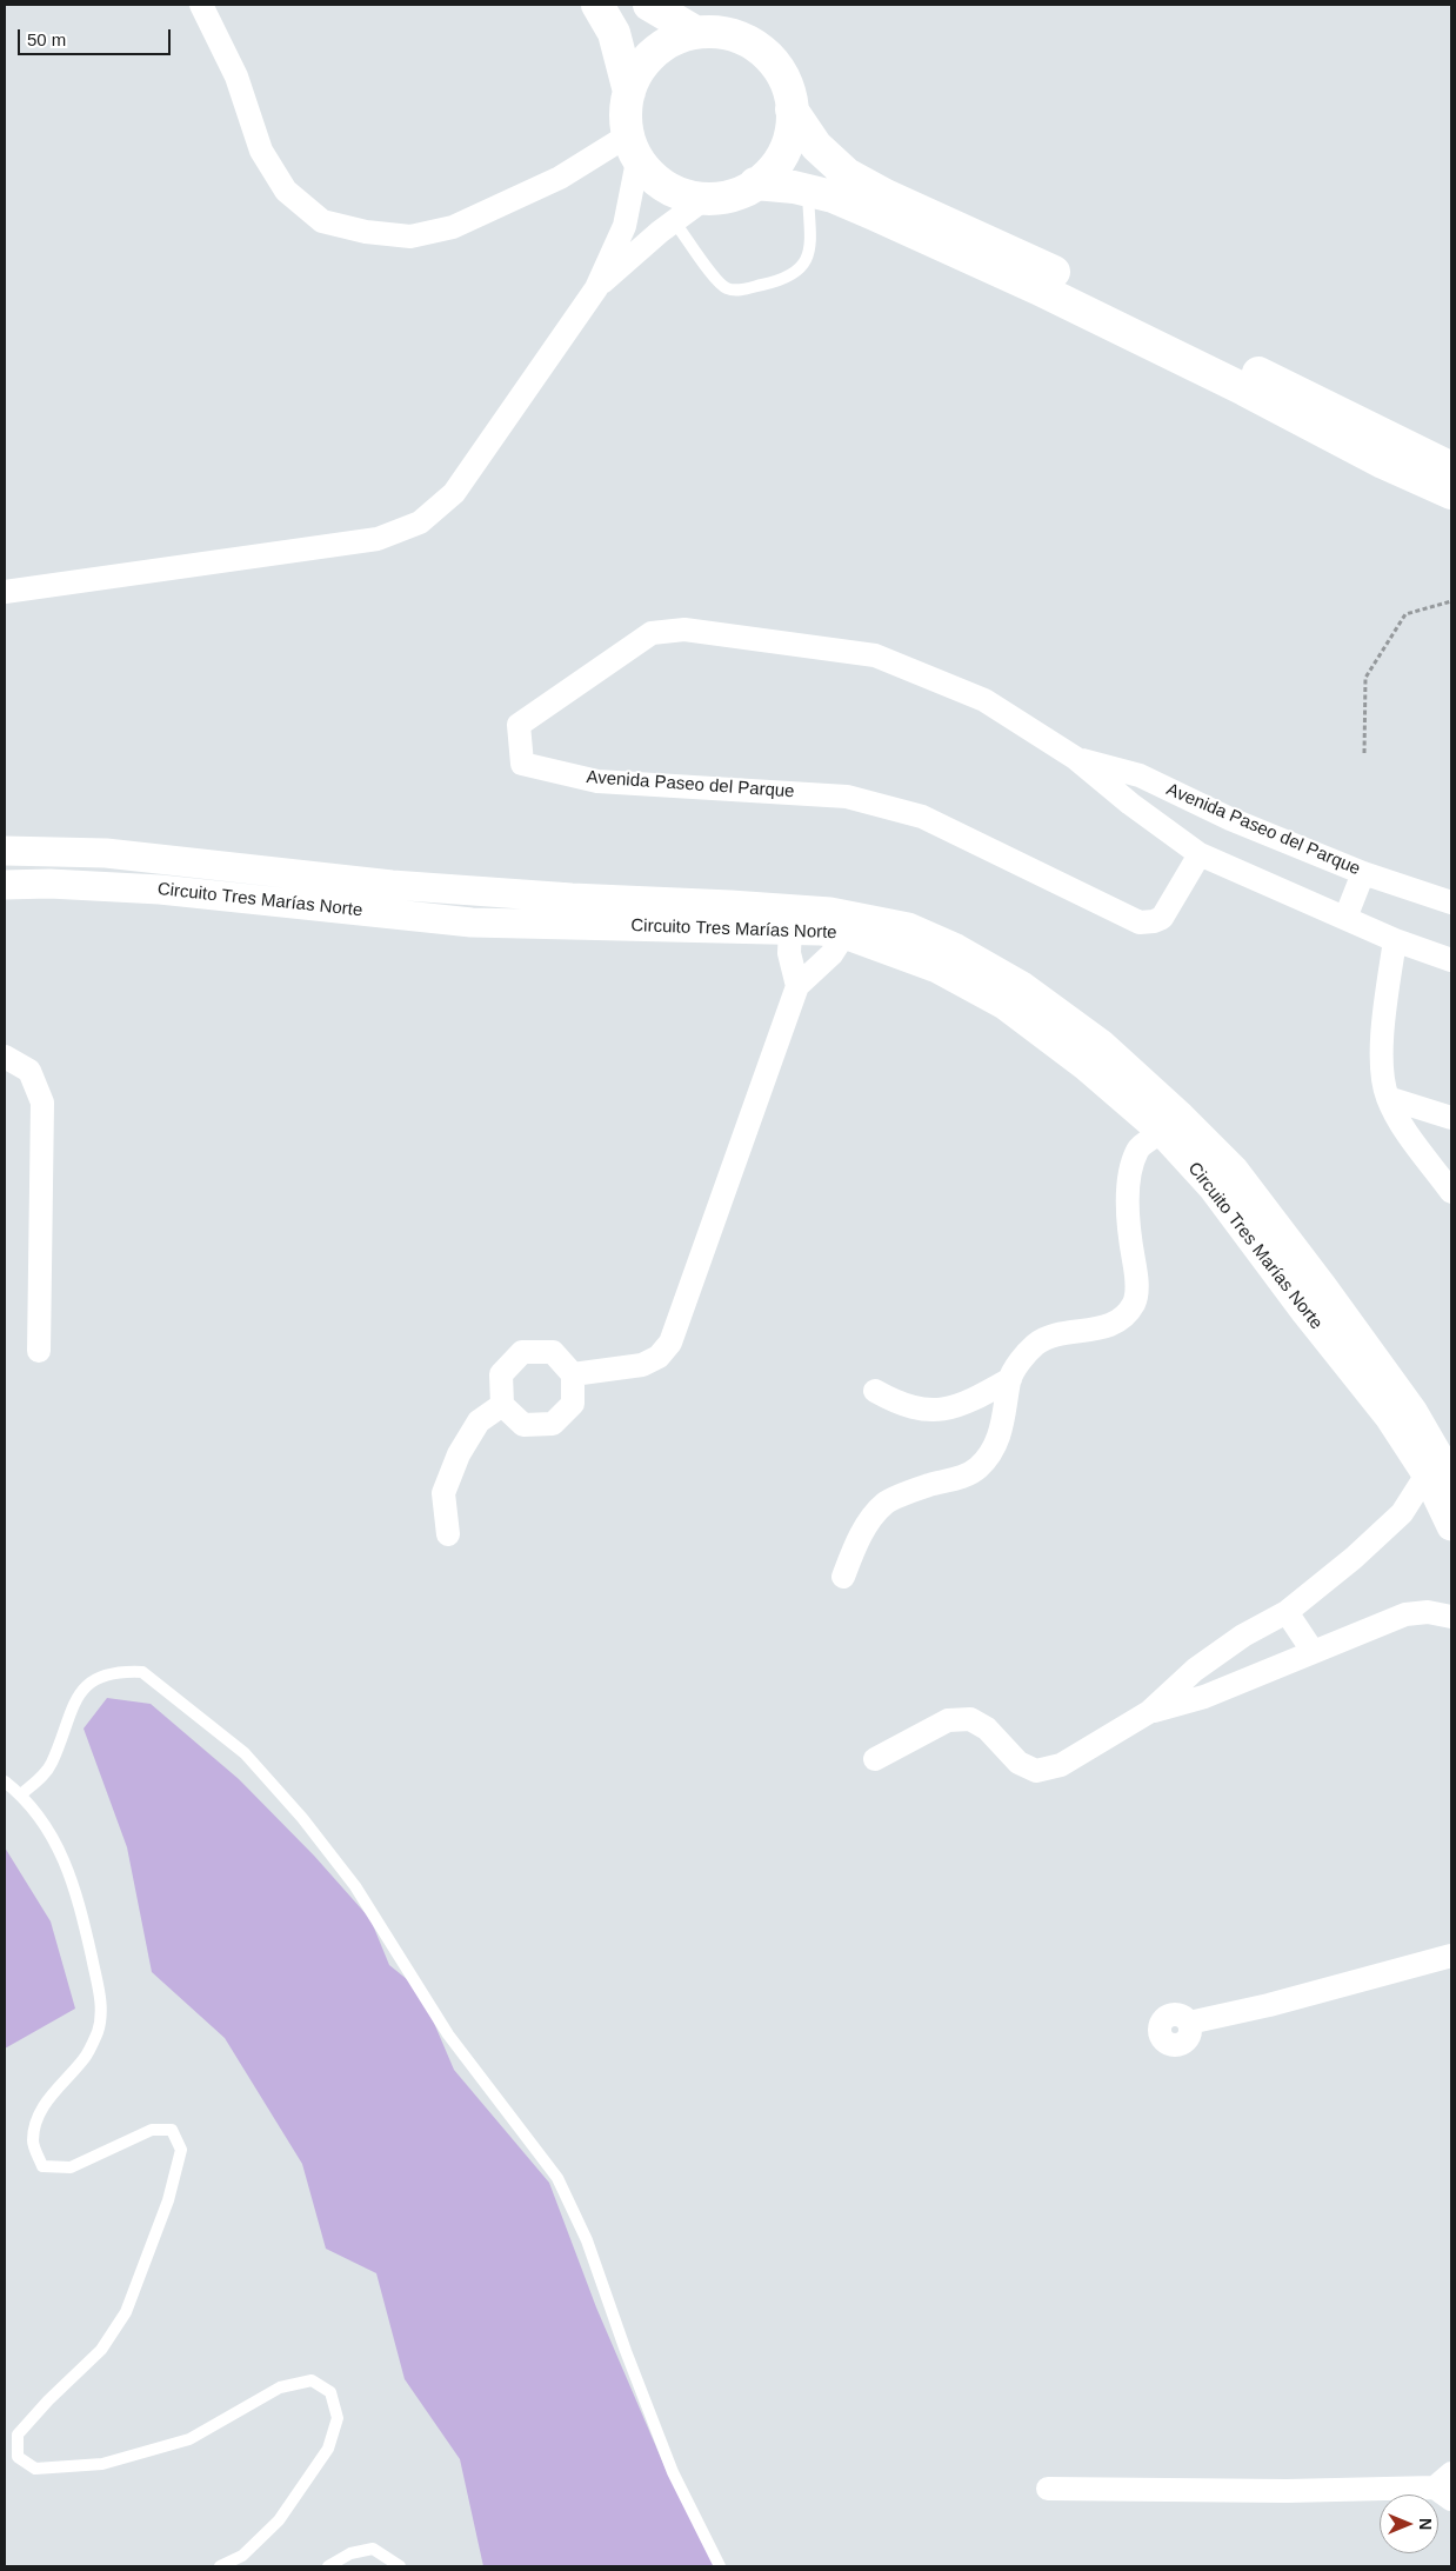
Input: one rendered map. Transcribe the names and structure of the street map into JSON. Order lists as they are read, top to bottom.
{
  "streets": {
    "street": ["Avenida Paseo del Parque", "Circuito Tres Marías Norte"]
  },
  "scale_bar": "50 m",
  "north": "right"
}
